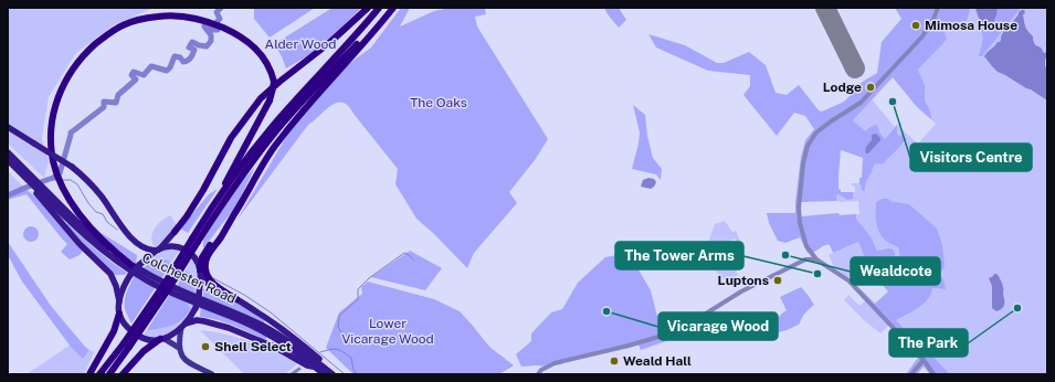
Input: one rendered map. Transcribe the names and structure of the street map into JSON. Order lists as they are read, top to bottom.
{
  "streets": {
    "highway": ["Colchester Road"]
  },
  "parks": ["Alder Wood", "The Oaks", "Lower Vicarage Wood"],
  "places": [
    "Mimosa House",
    "Lodge",
    "Visitors Centre",
    "Wealdcote",
    "The Tower Arms",
    "Luptons",
    "The Park",
    "Vicarage Wood",
    "Shell Select",
    "Weald Hall"
  ]
}
